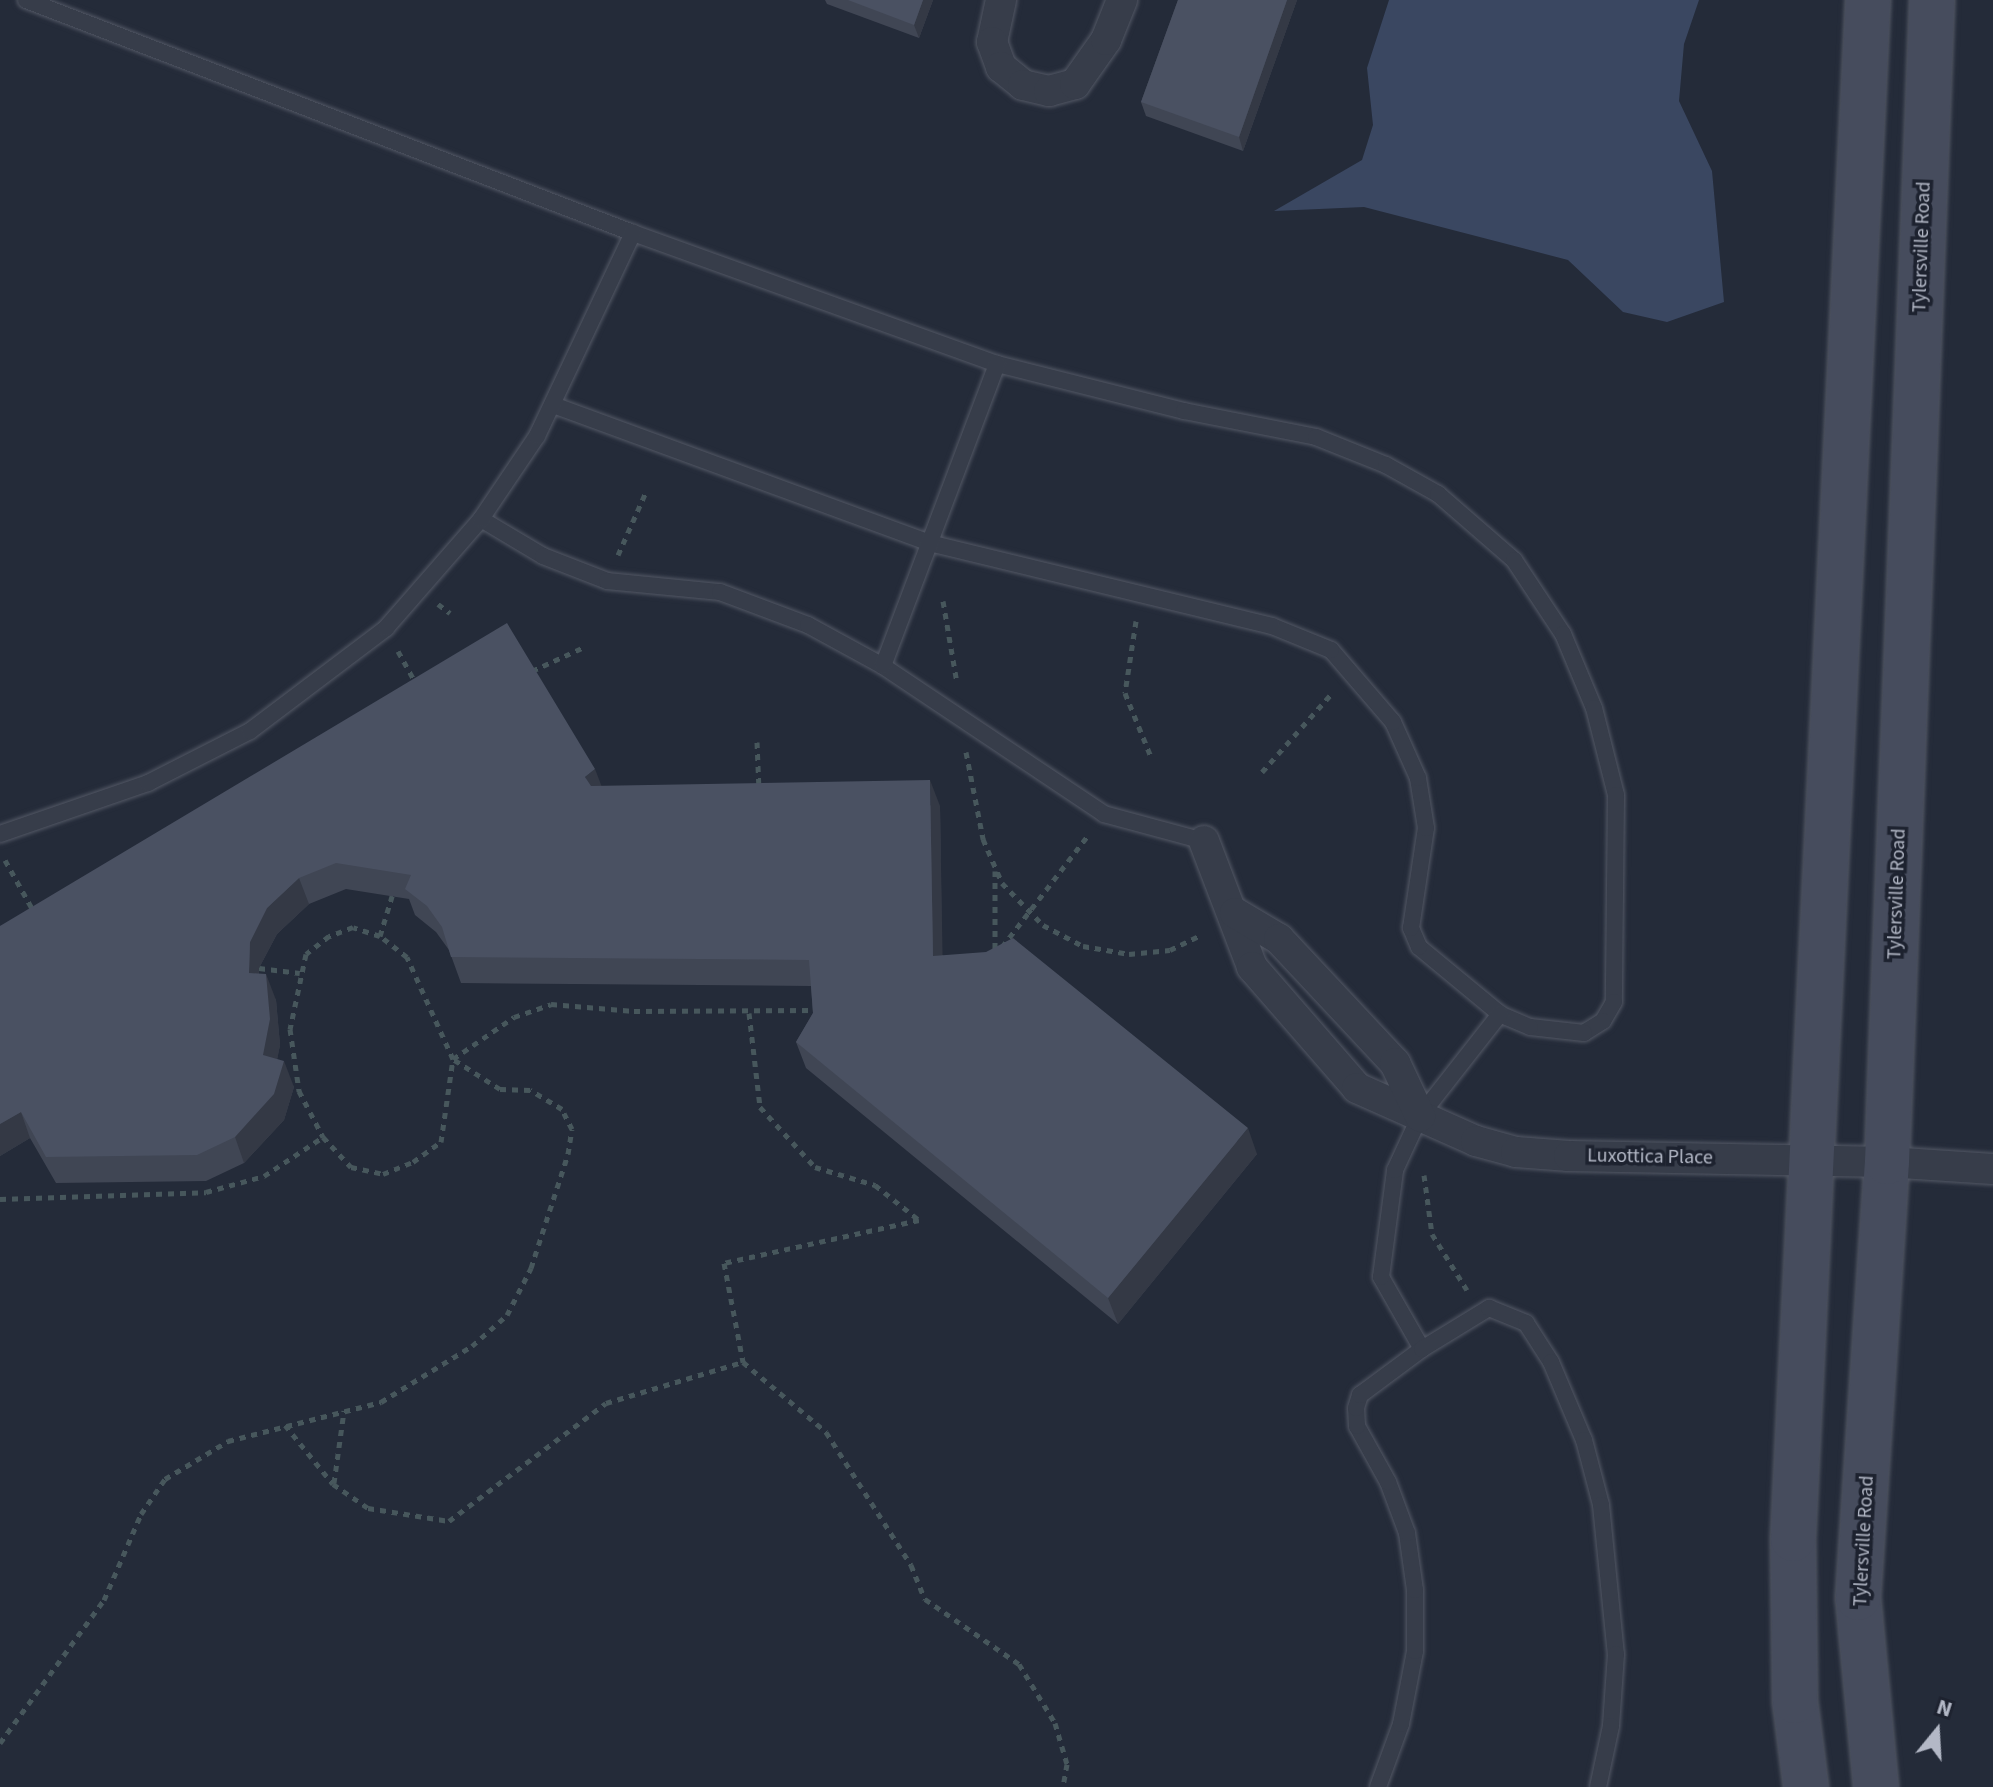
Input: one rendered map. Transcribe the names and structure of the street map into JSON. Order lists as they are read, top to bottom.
{
  "streets": {
    "main road": ["Tylersville Road"],
    "street": ["Luxottica Place"]
  },
  "crossings": [
    ["Tylersville Road", "Luxottica Place"]
  ],
  "north": "top"
}
